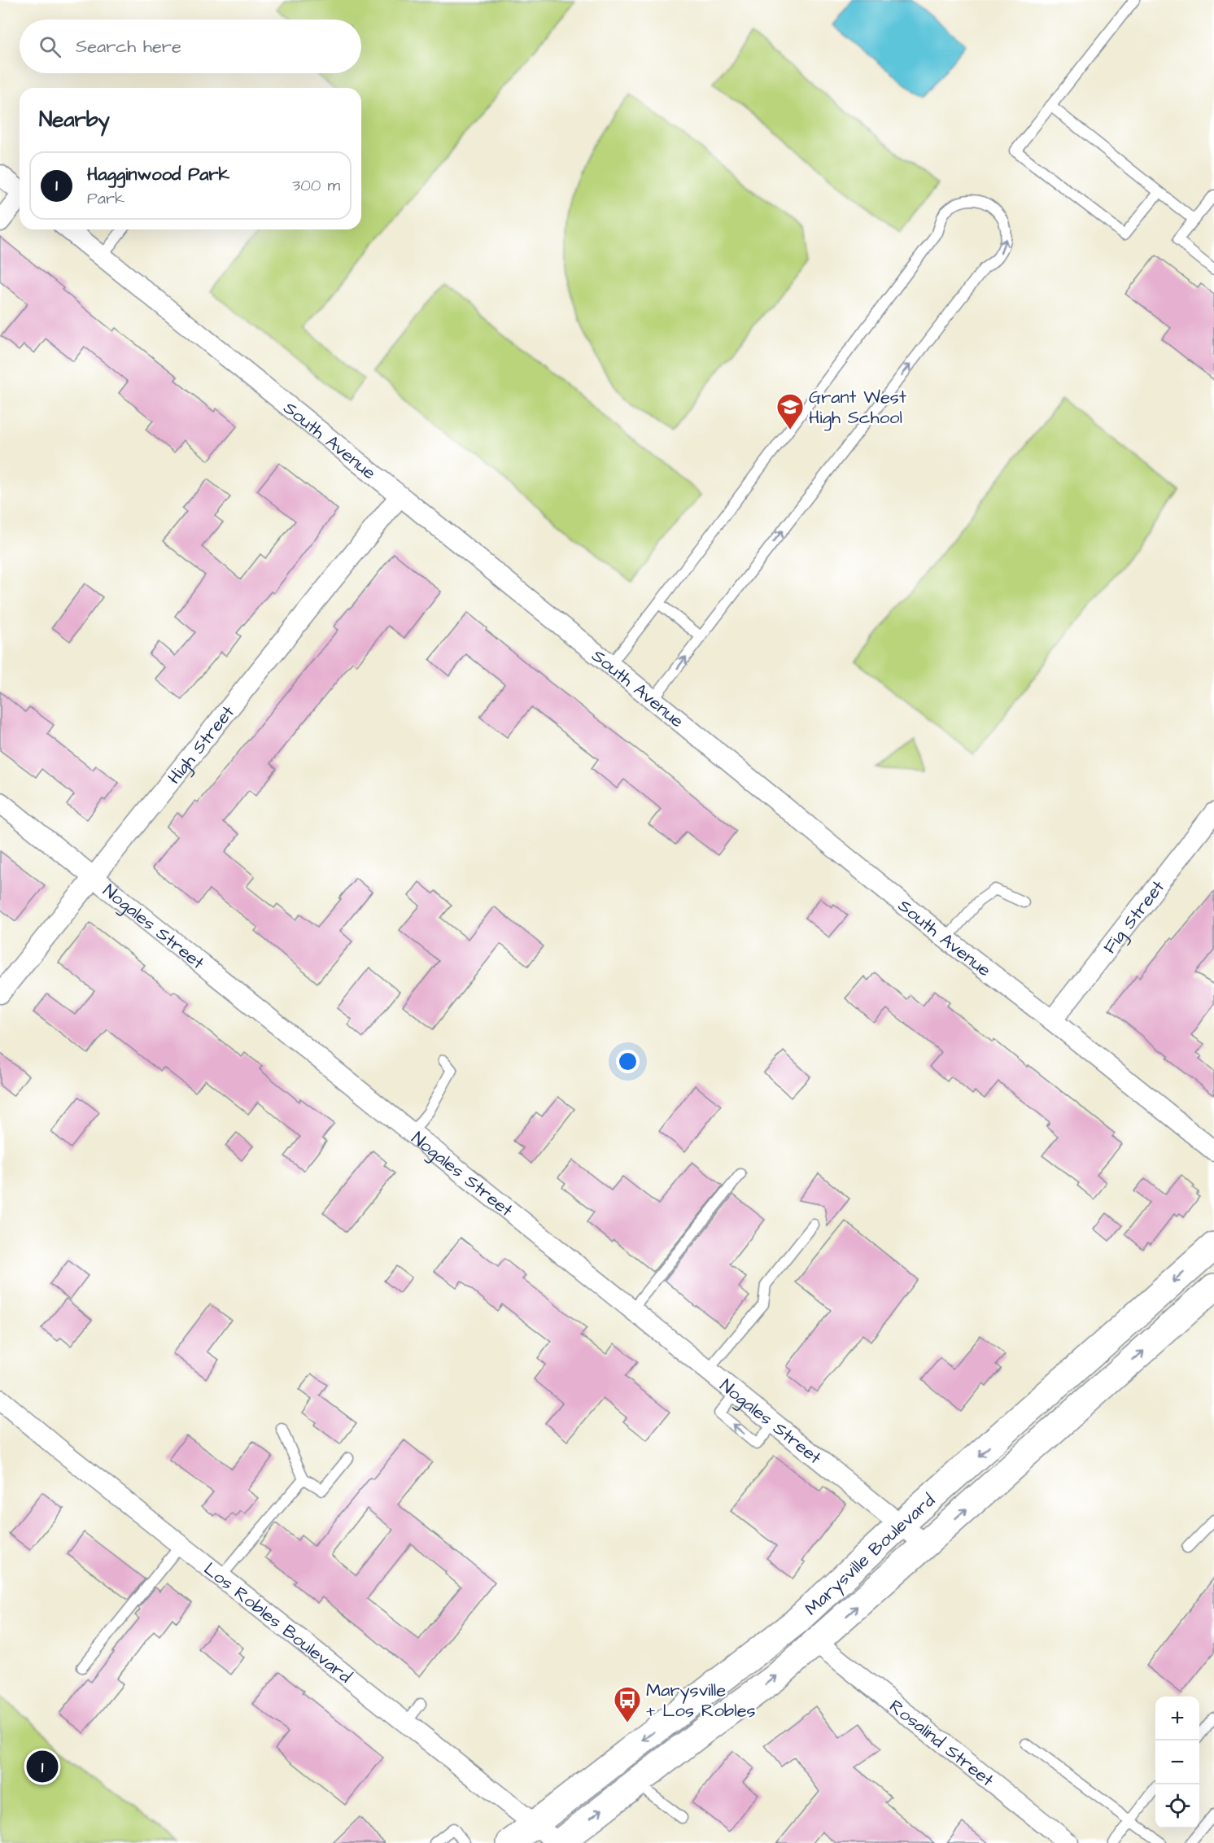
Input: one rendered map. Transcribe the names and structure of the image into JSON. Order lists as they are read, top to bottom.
{
  "streets": {
    "main road": ["Marysville Boulevard"],
    "street": [
      "South Avenue",
      "High Street",
      "Fig Street",
      "Nogales Street",
      "Los Robles Boulevard",
      "Rosalind Street"
    ]
  },
  "crossings": [
    ["South Avenue", "High Street"],
    ["South Avenue", "Fig Street"],
    ["High Street", "Nogales Street"],
    ["Nogales Street", "Marysville Boulevard"],
    ["Marysville Boulevard", "Los Robles Boulevard"],
    ["Marysville Boulevard", "Rosalind Street"]
  ],
  "places": {
    "school or university": ["Grant West High School"],
    "bus stop": ["Marysville + Los Robles"]
  },
  "page": {
    "search": "Search here",
    "heading": "Nearby",
    "list": [
      {
        "mark": "1",
        "name": "Hagginwood Park",
        "note": "Park",
        "value": "300 m"
      }
    ],
    "map_buttons": ["+", "−"],
    "pins": "1"
  }
}
